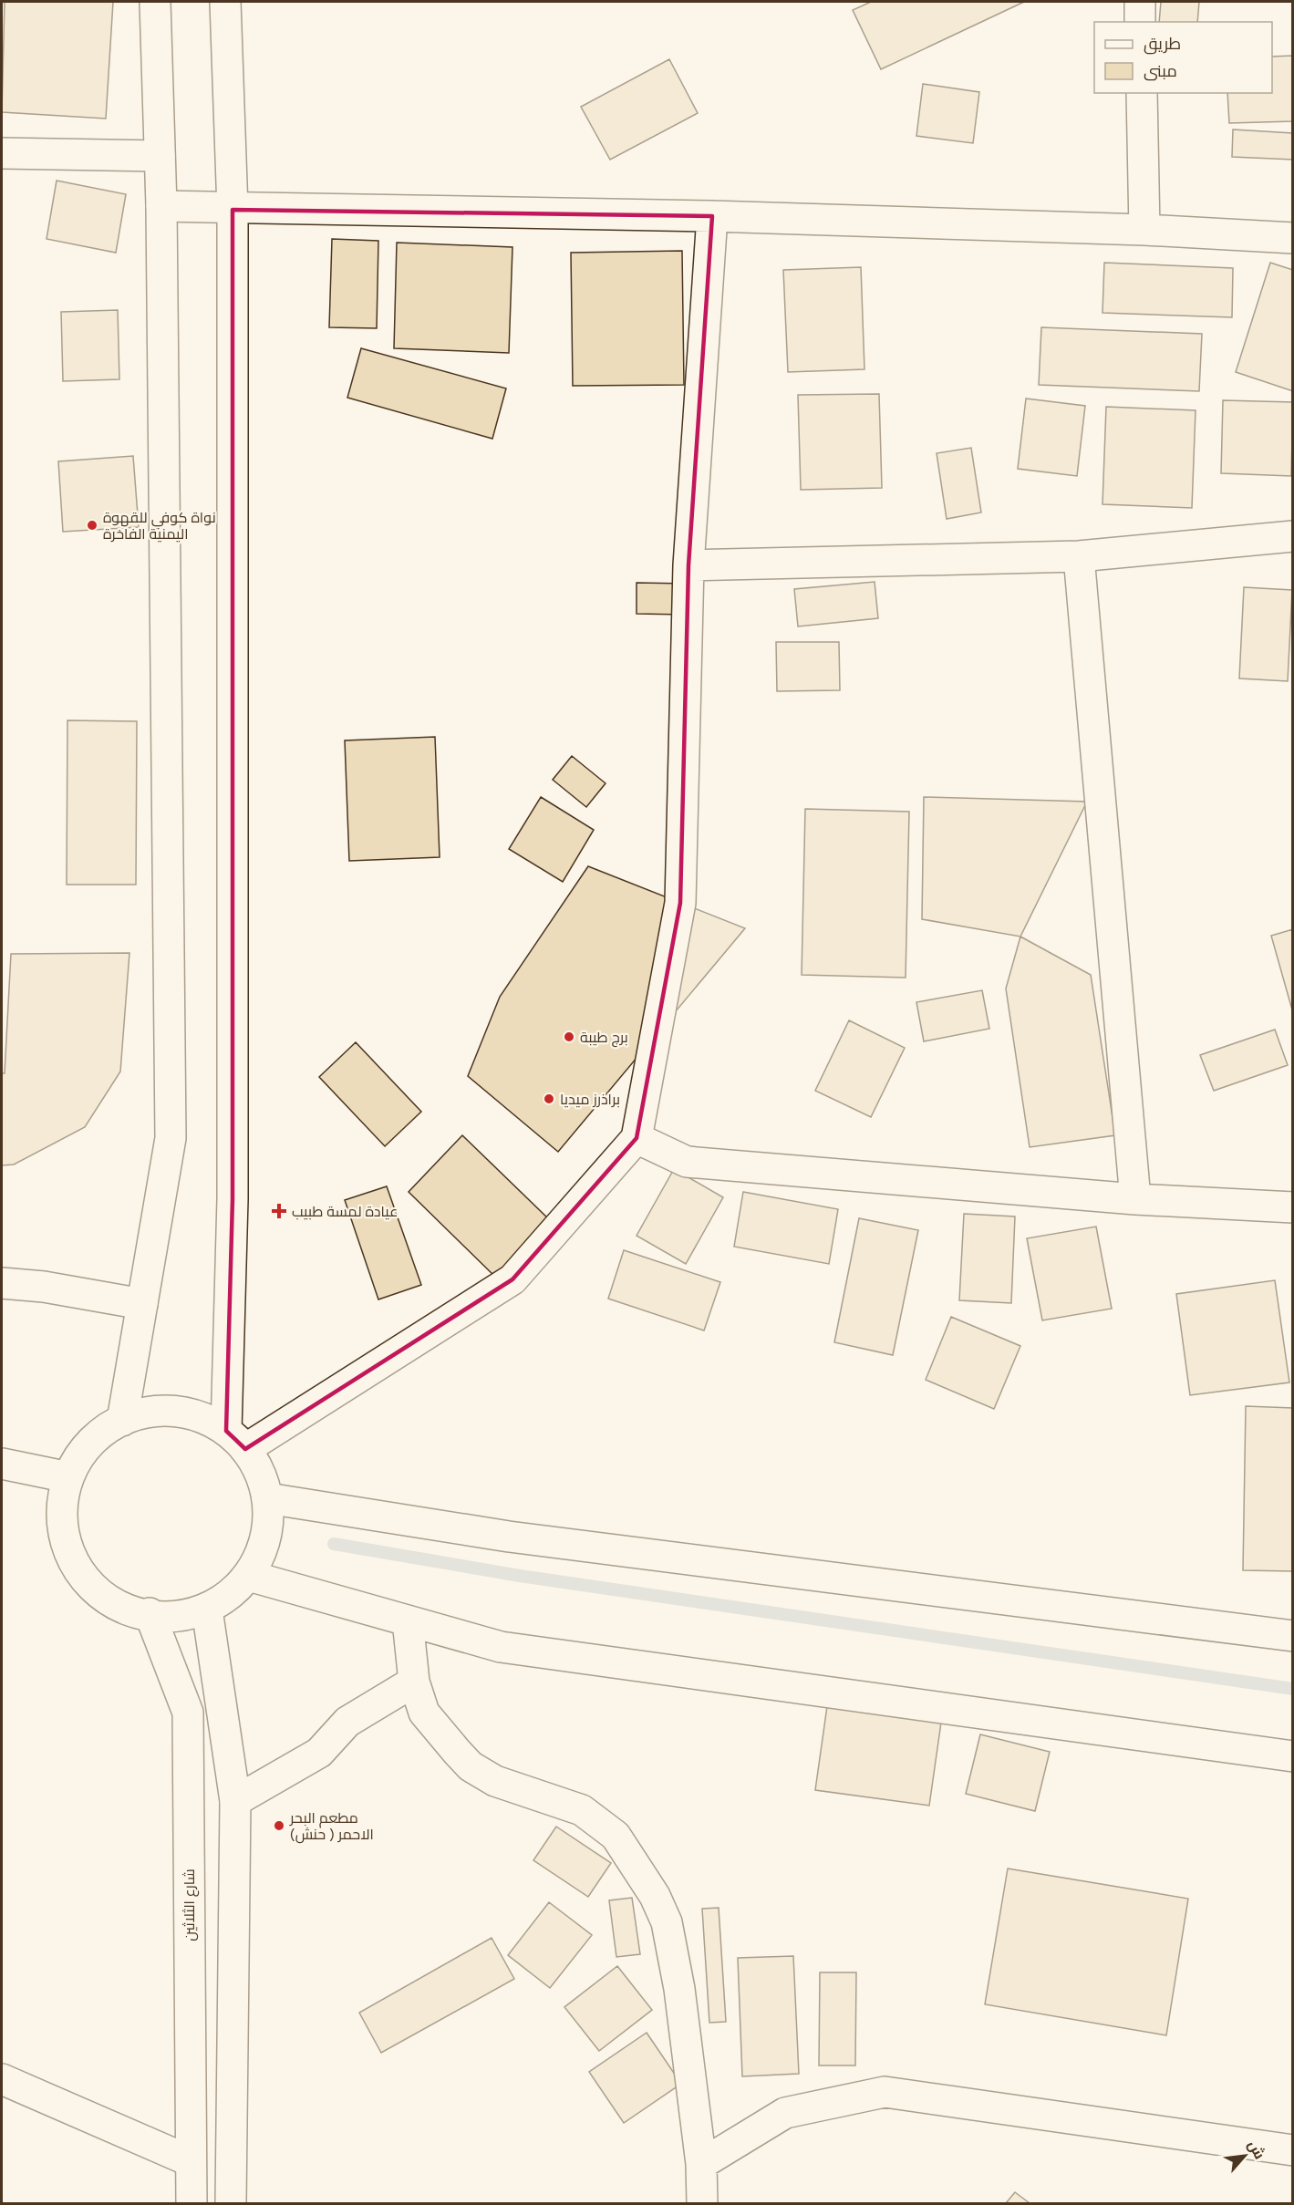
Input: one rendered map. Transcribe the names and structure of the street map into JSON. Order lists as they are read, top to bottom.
{
  "streets": {
    "street": ["شارع الثلاثين"]
  },
  "places": {
    "other": [
      "نواة كوفي للقهوة اليمنية الفاخرة",
      "برج طيبة",
      "براذرز ميديا",
      "مطعم البحر الاحمر ( حنش)"
    ],
    "health": ["عيادة لمسة طبيب"]
  },
  "legend": ["طريق", "مبنى"],
  "north": "top right"
}
